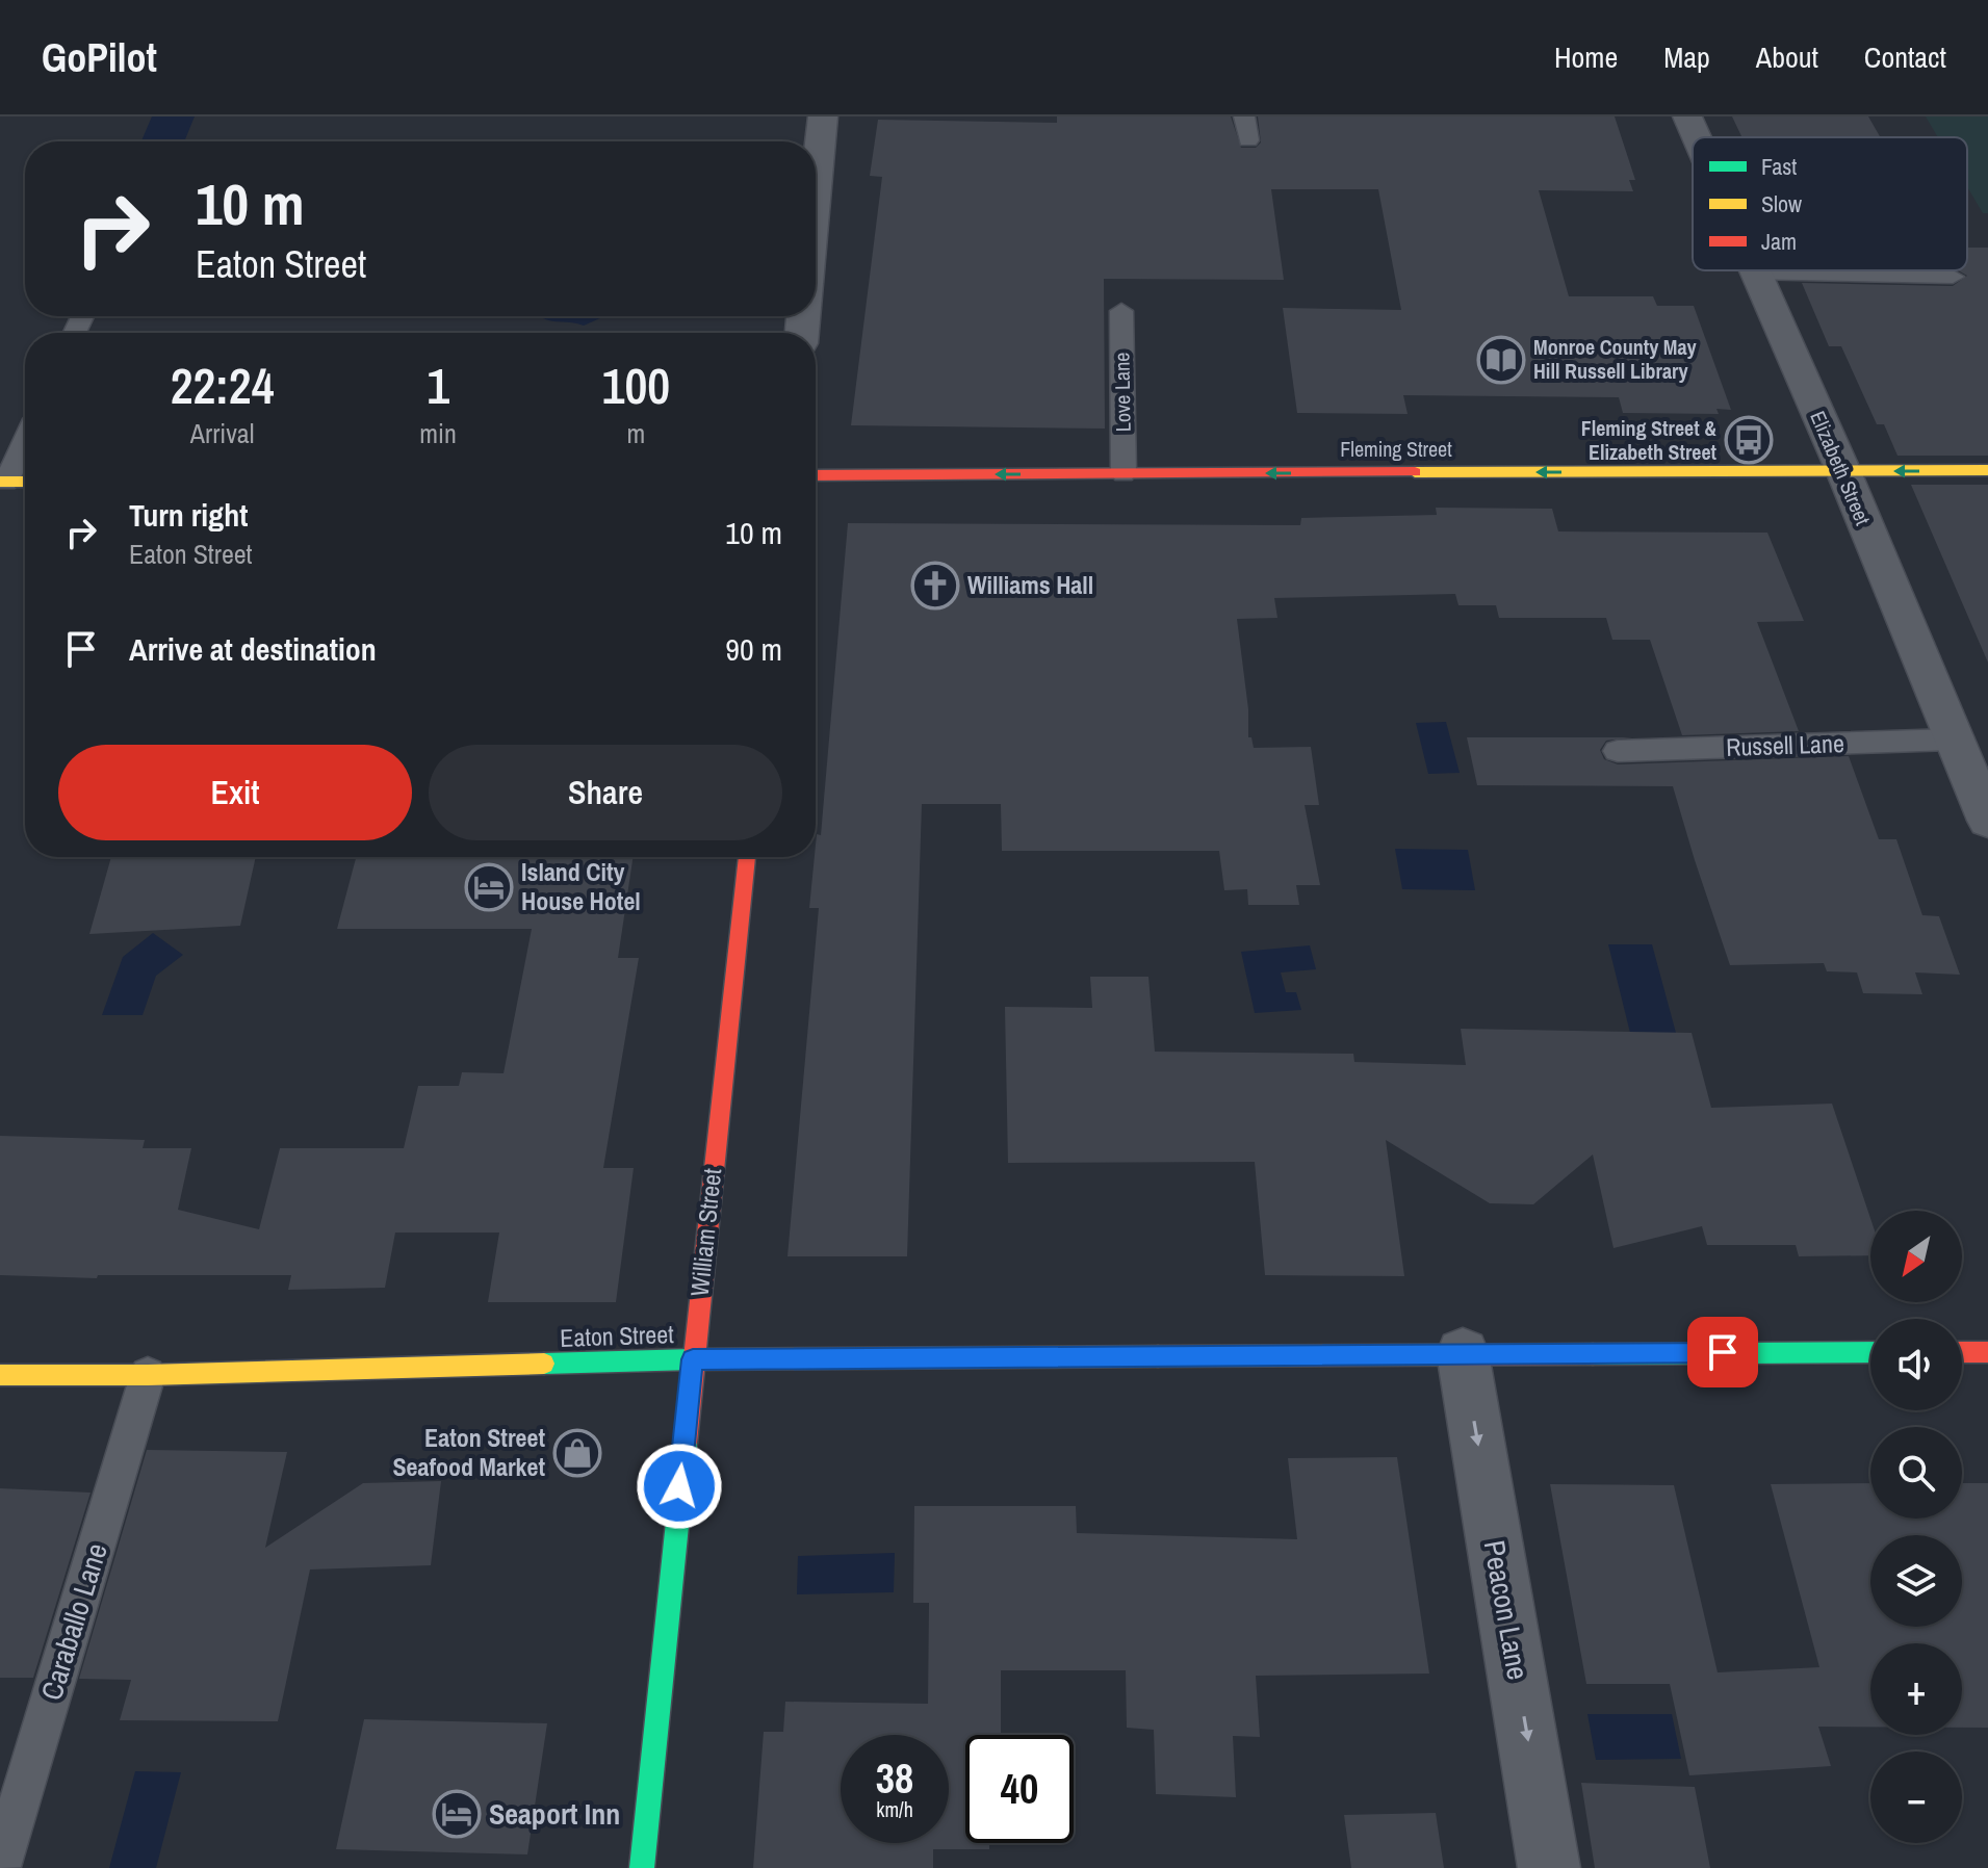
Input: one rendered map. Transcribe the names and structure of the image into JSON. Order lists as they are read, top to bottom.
{
  "streets": {
    "street": [
      "Fleming Street",
      "Elizabeth Street",
      "William Street",
      "Eaton Street",
      "Peacon Lane"
    ],
    "lane": ["Love Lane", "Russell Lane", "Caraballo Lane"]
  },
  "crossings": [
    ["Love Lane", "Fleming Street"],
    ["Fleming Street", "Elizabeth Street"],
    ["Elizabeth Street", "Russell Lane"],
    ["William Street", "Eaton Street"],
    ["Eaton Street", "Peacon Lane"],
    ["Eaton Street", "Caraballo Lane"]
  ],
  "one_way": ["Fleming Street", "Peacon Lane"],
  "places": {
    "library": ["Monroe County May Hill Russell Library"],
    "bus stop": ["Fleming Street & Elizabeth Street"],
    "church": ["Williams Hall"],
    "hotel": ["Island City House Hotel", "Seaport Inn"],
    "shop": ["Eaton Street Seafood Market"]
  },
  "legend": ["Fast", "Slow", "Jam"],
  "north": "bottom left",
  "page": {
    "header": "GoPilot",
    "nav": [
      "Home",
      "Map",
      "About",
      "Contact"
    ],
    "turn": ["10 m", "Eaton Street"],
    "eta": [
      "22:24",
      "Arrival",
      "1",
      "min",
      "100",
      "m"
    ],
    "list": [
      {
        "name": "Turn right",
        "note": "Eaton Street",
        "value": "10 m"
      },
      {
        "name": "Arrive at destination",
        "value": "90 m"
      }
    ],
    "buttons": ["Exit", "Share"],
    "map_buttons": ["+", "−"],
    "speed": "38 km/h",
    "limit": "40"
  }
}
